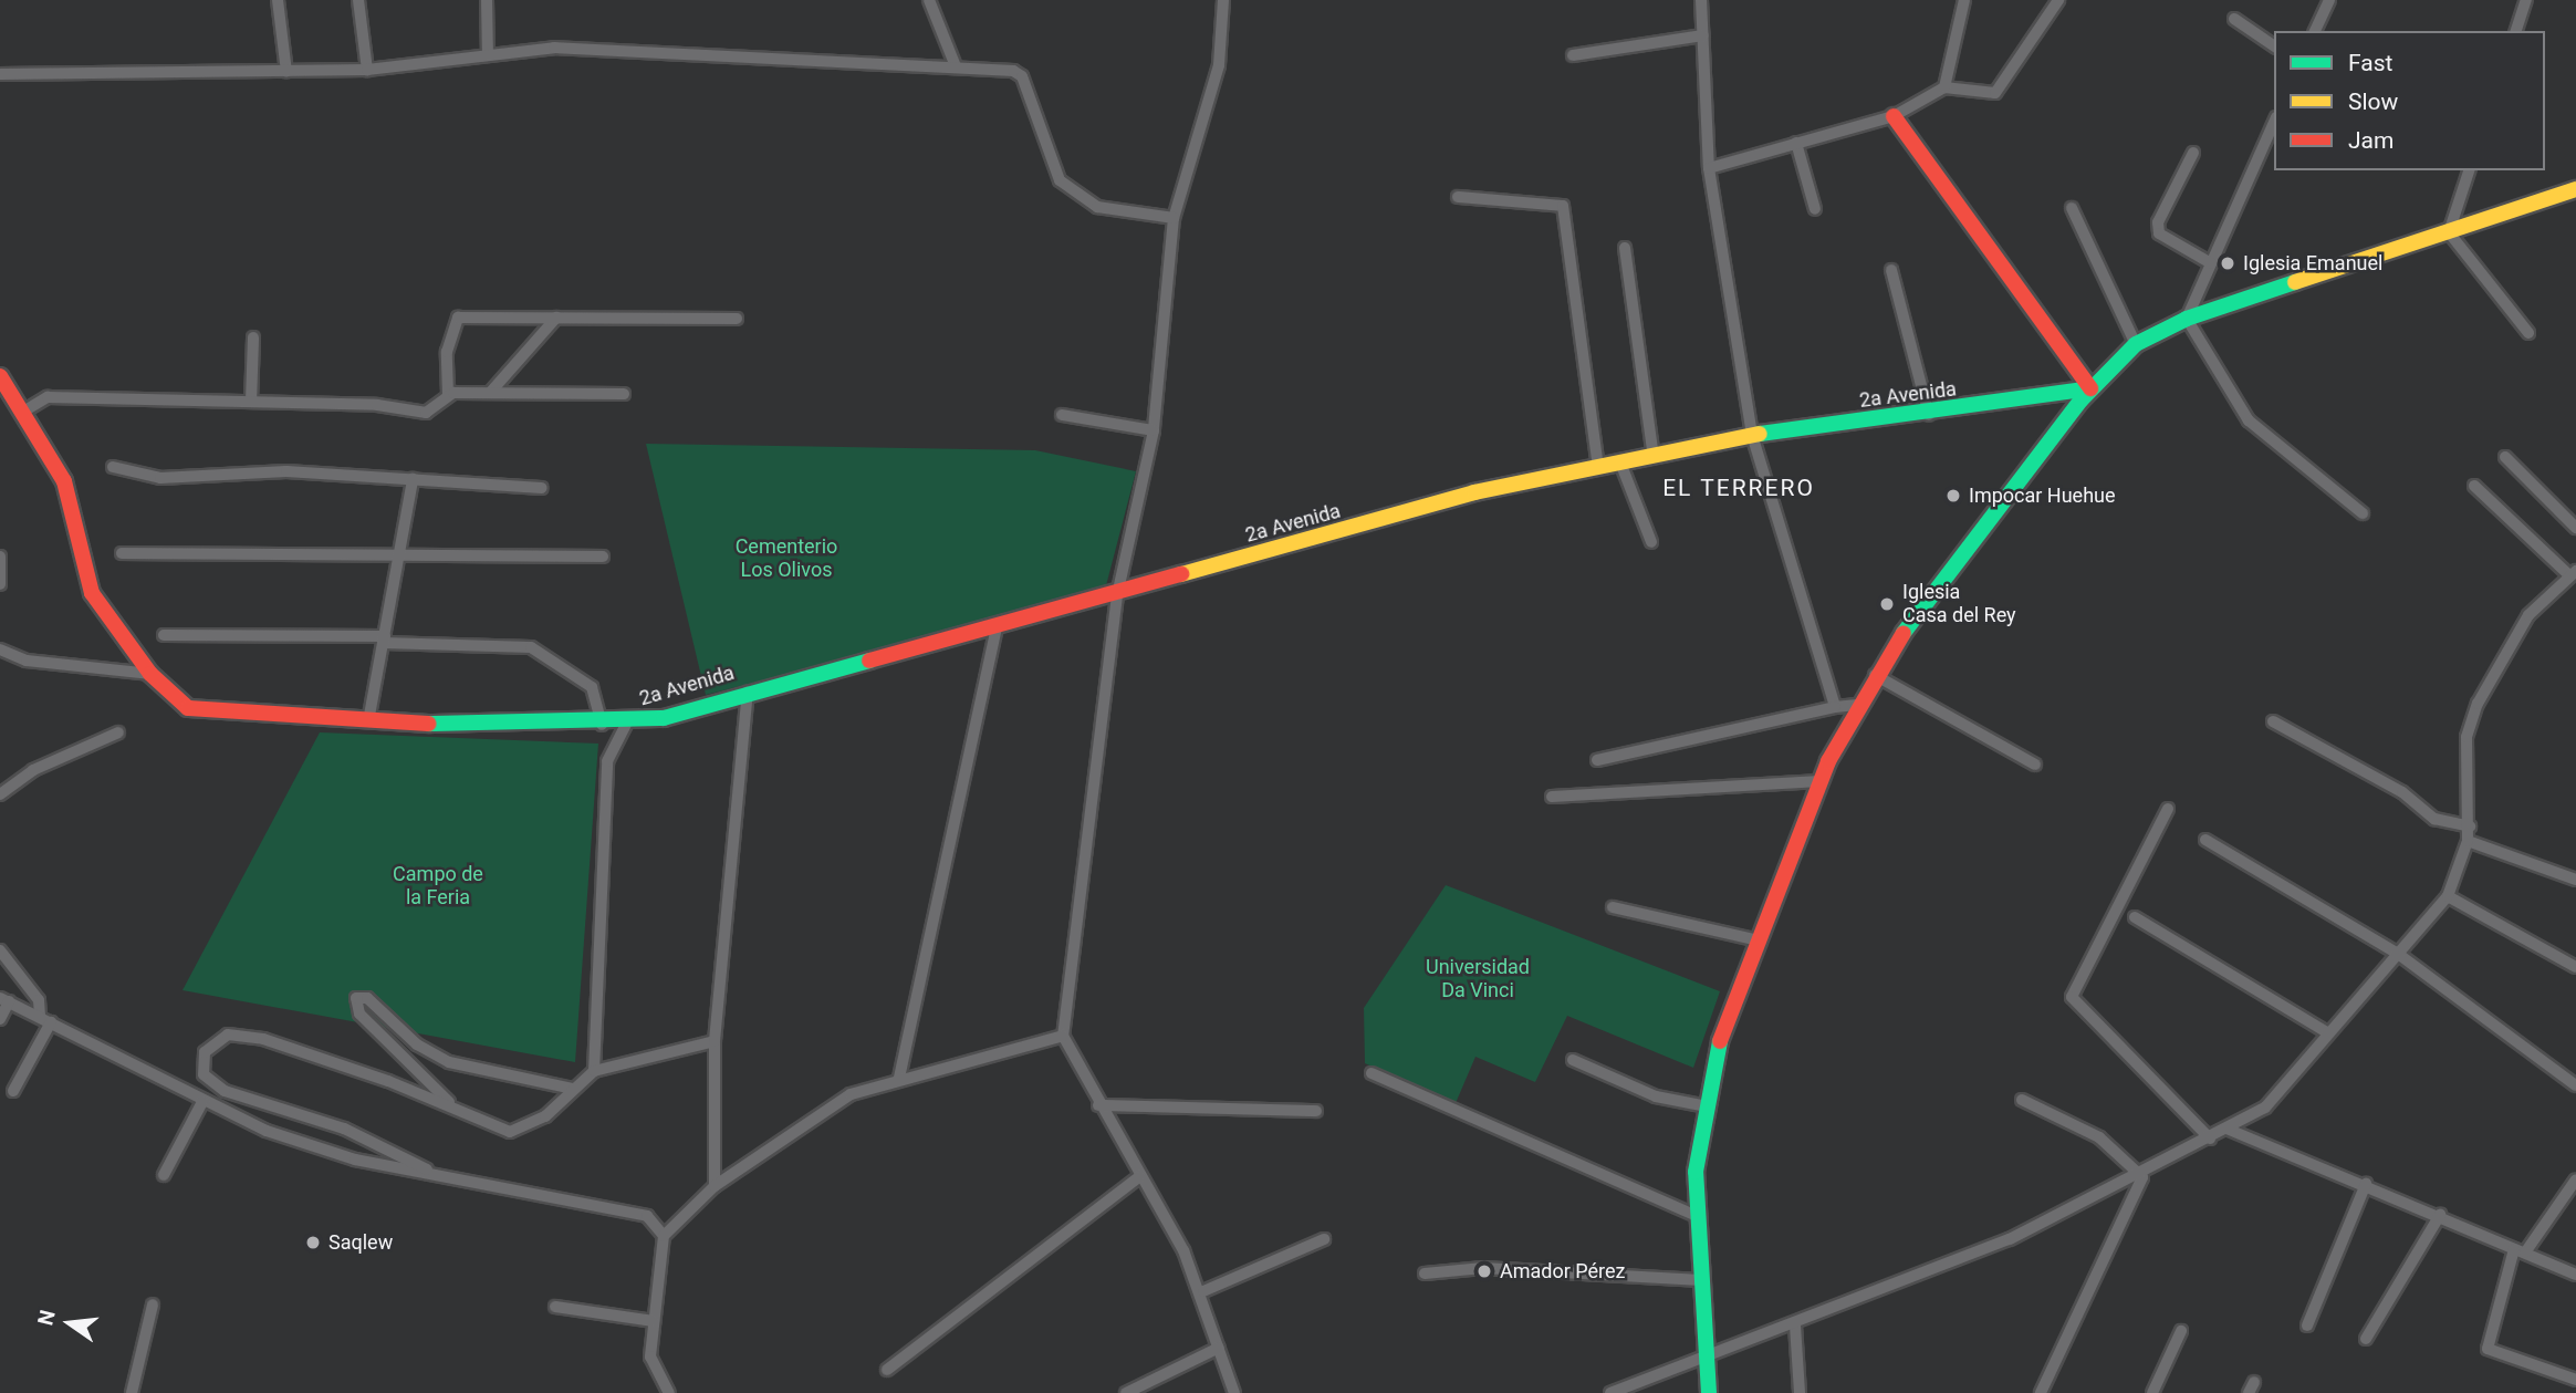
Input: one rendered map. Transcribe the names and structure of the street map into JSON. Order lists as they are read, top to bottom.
{
  "streets": {
    "street": ["2a Avenida"]
  },
  "districts": ["EL TERRERO"],
  "parks": ["Cementerio Los Olivos", "Campo de la Feria", "Universidad Da Vinci"],
  "places": [
    "Iglesia Emanuel",
    "Impocar Huehue",
    "Iglesia Casa del Rey",
    "Saqlew",
    "Amador Pérez"
  ],
  "legend": ["Fast", "Slow", "Jam"],
  "north": "left"
}
